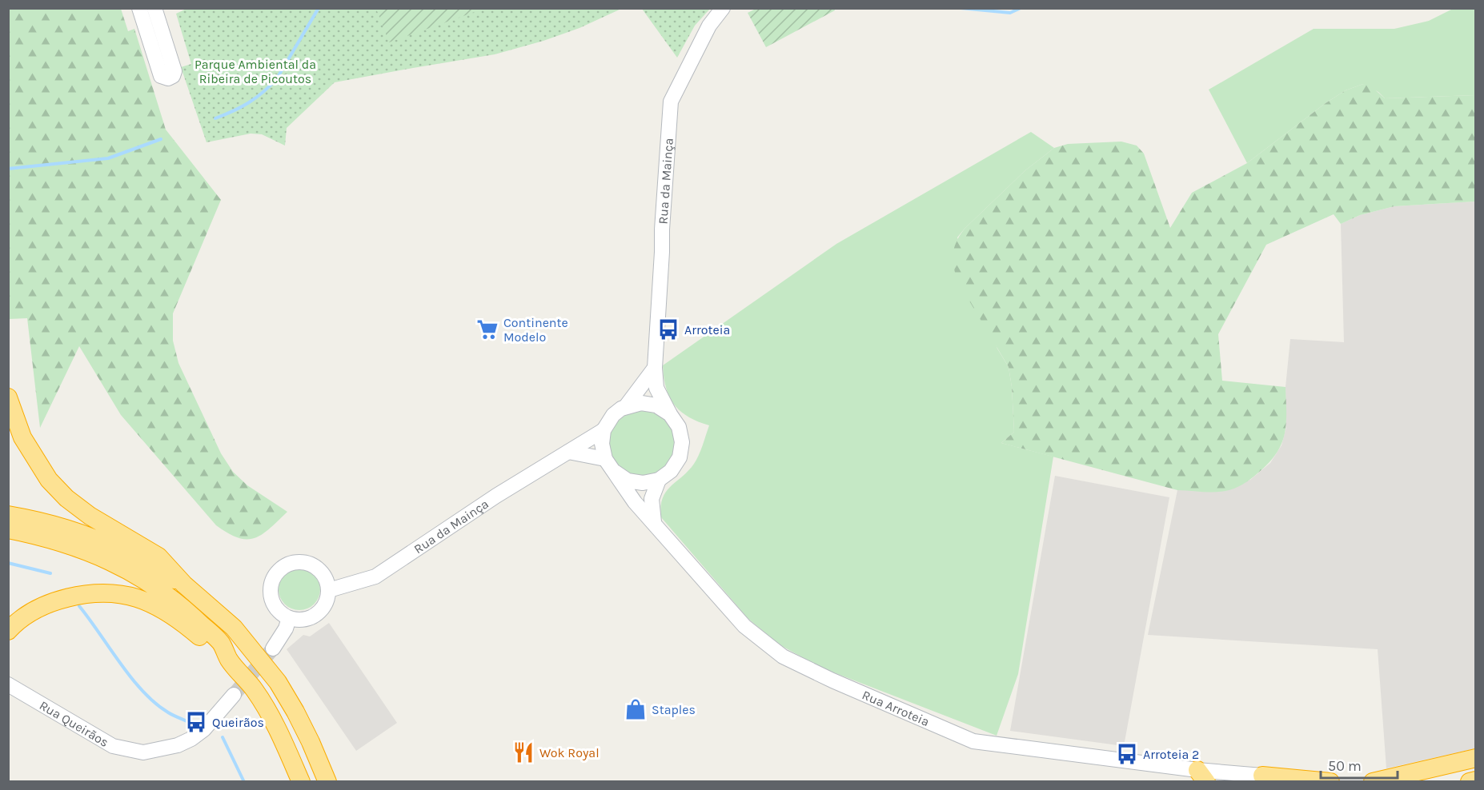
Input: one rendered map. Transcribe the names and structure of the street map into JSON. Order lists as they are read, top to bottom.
{
  "streets": {
    "street": ["Rua da Mainça", "Rua Arroteia", "Rua Queirãos"]
  },
  "crossings": [
    ["Rua da Mainça", "Rua Arroteia"]
  ],
  "parks": ["Parque Ambiental da Ribeira de Picoutos"],
  "places": {
    "supermarket": ["Continente Modelo"],
    "bus stop": ["Arroteia", "Queirãos", "Arroteia 2"],
    "shop": ["Staples"],
    "restaurant": ["Wok Royal"]
  },
  "scale_bar": "50 m"
}
